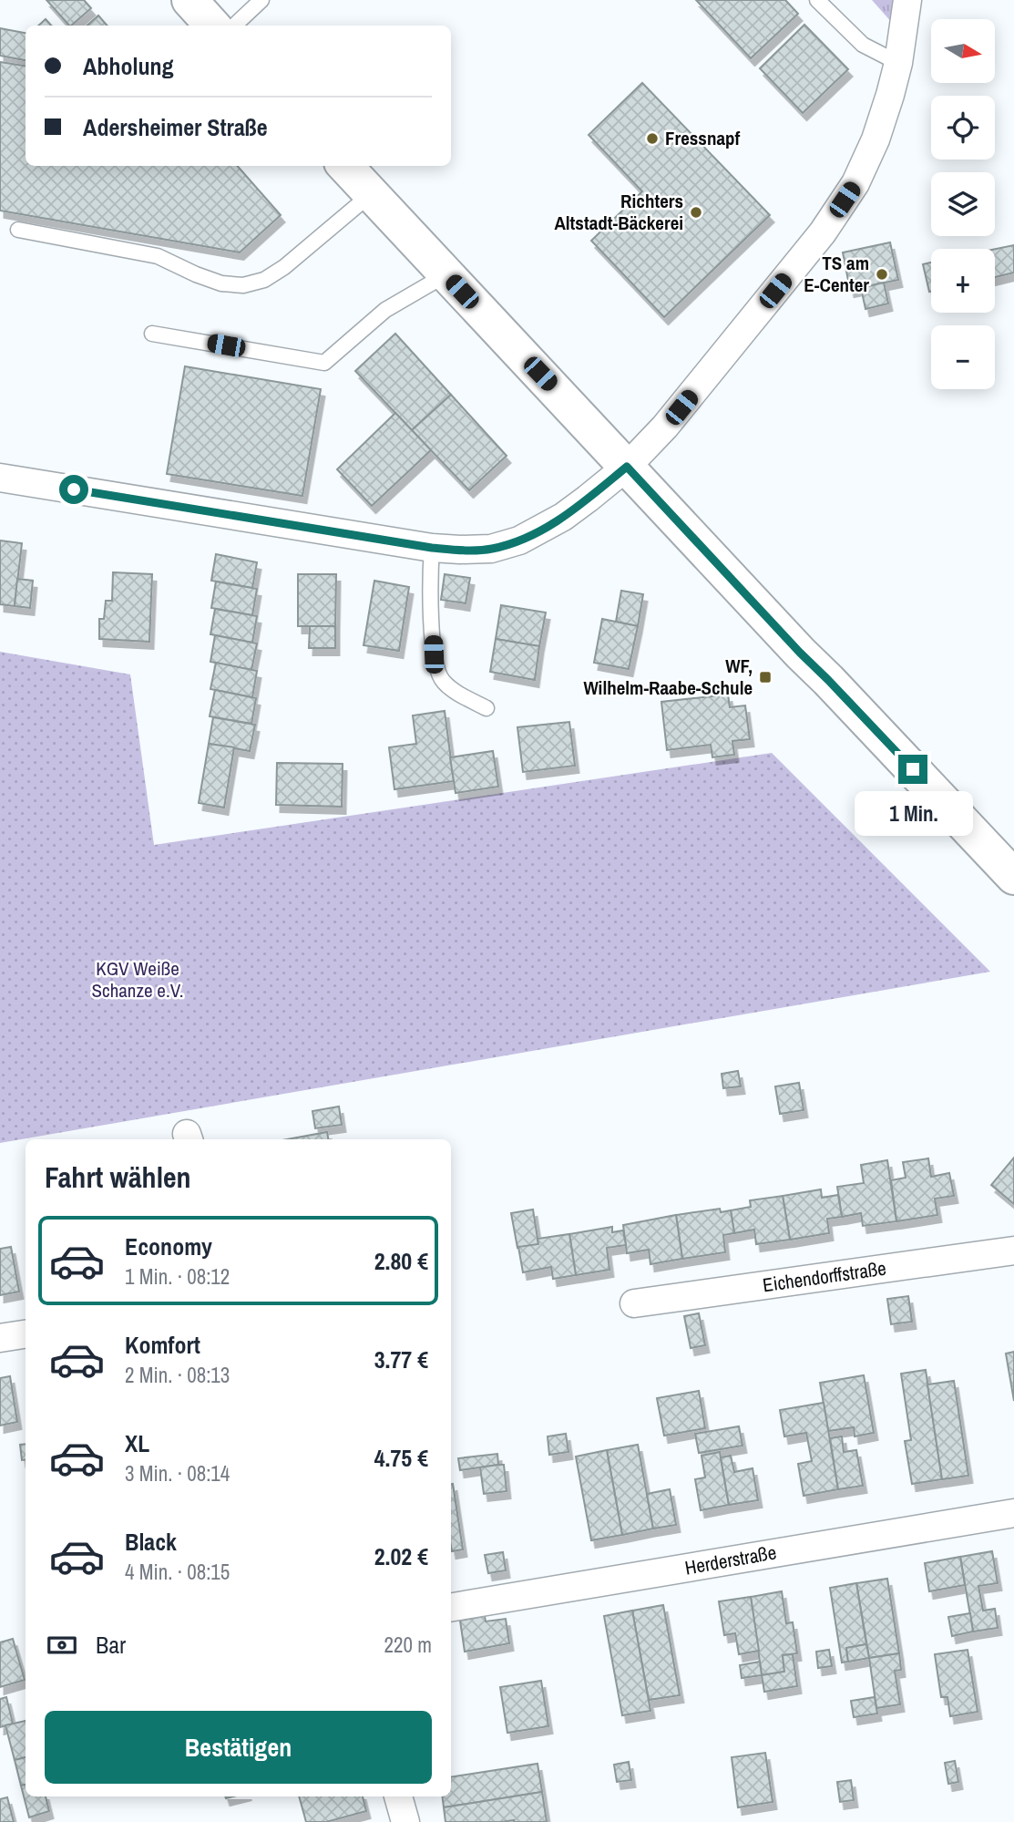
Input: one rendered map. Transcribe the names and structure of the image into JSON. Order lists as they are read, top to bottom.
{
  "streets": {
    "street": ["Eichendorffstraße", "Herderstraße"]
  },
  "parks": ["KGV Weiße Schanze e.V."],
  "places": {
    "other": ["Fressnapf", "Richters Altstadt-Bäckerei", "TS am E-Center"],
    "transit": ["WF, Wilhelm-Raabe-Schule"]
  },
  "north": "right",
  "page": {
    "map_buttons": ["+", "−"],
    "banner": ["Abholung", "Adersheimer Straße"],
    "bubble": "1 Min.",
    "heading": "Fahrt wählen",
    "list": [
      {
        "name": "Economy",
        "note": "1 Min. · 08:12",
        "value": "2.80 €"
      },
      {
        "name": "Komfort",
        "note": "2 Min. · 08:13",
        "value": "3.77 €"
      },
      {
        "name": "XL",
        "note": "3 Min. · 08:14",
        "value": "4.75 €"
      },
      {
        "name": "Black",
        "note": "4 Min. · 08:15",
        "value": "2.02 €"
      }
    ],
    "pay": ["Bar", "220 m"],
    "buttons": "Bestätigen"
  }
}
